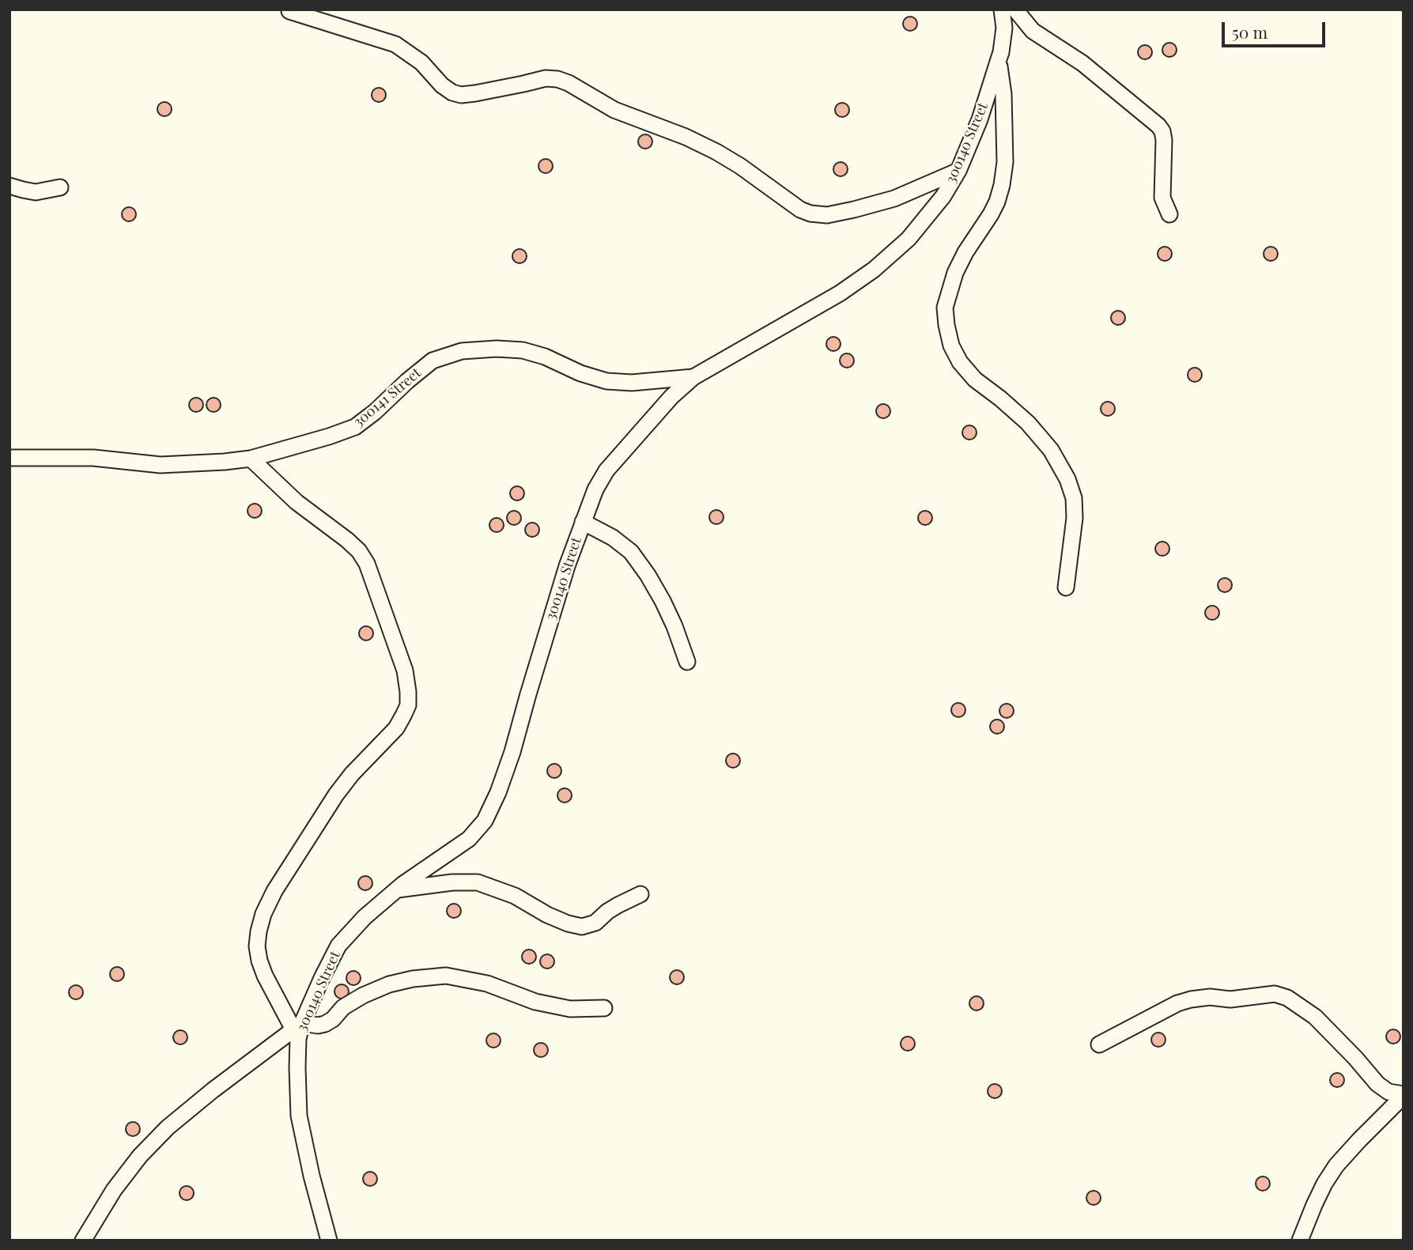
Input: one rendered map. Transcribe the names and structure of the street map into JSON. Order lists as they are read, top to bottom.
{
  "streets": {
    "street": ["300140 Street", "300141 Street"]
  },
  "crossings": [
    ["300140 Street", "300141 Street"]
  ],
  "scale_bar": "50 m"
}
